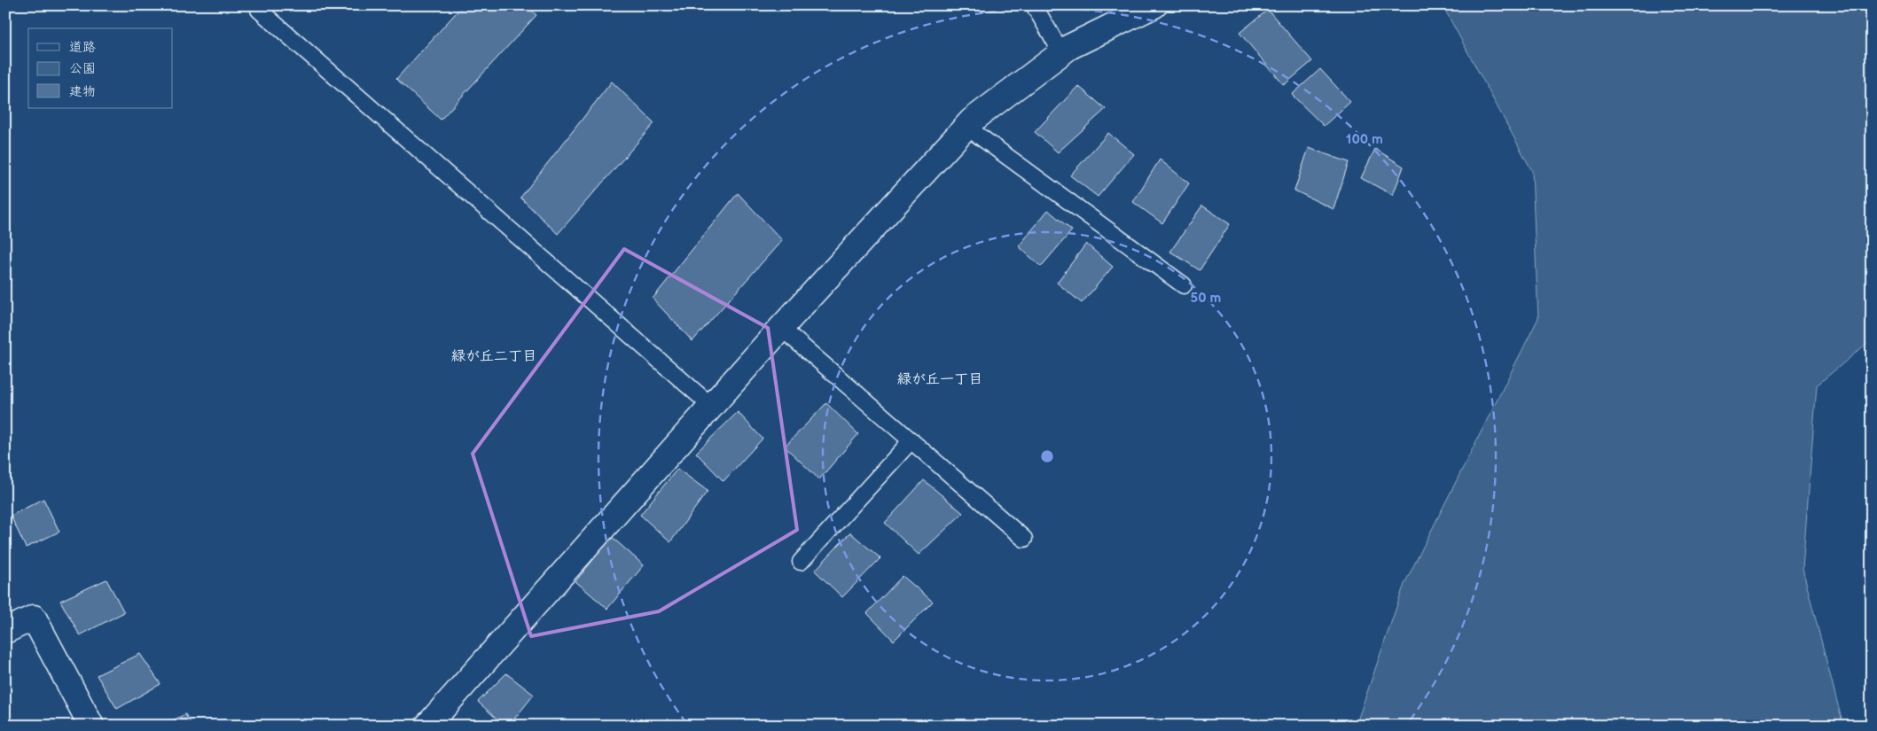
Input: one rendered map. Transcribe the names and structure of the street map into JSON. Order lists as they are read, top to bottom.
{
  "districts": ["緑が丘二丁目", "緑が丘一丁目"],
  "legend": ["道路", "公園", "建物"],
  "rings": ["100 m", "50 m"]
}
